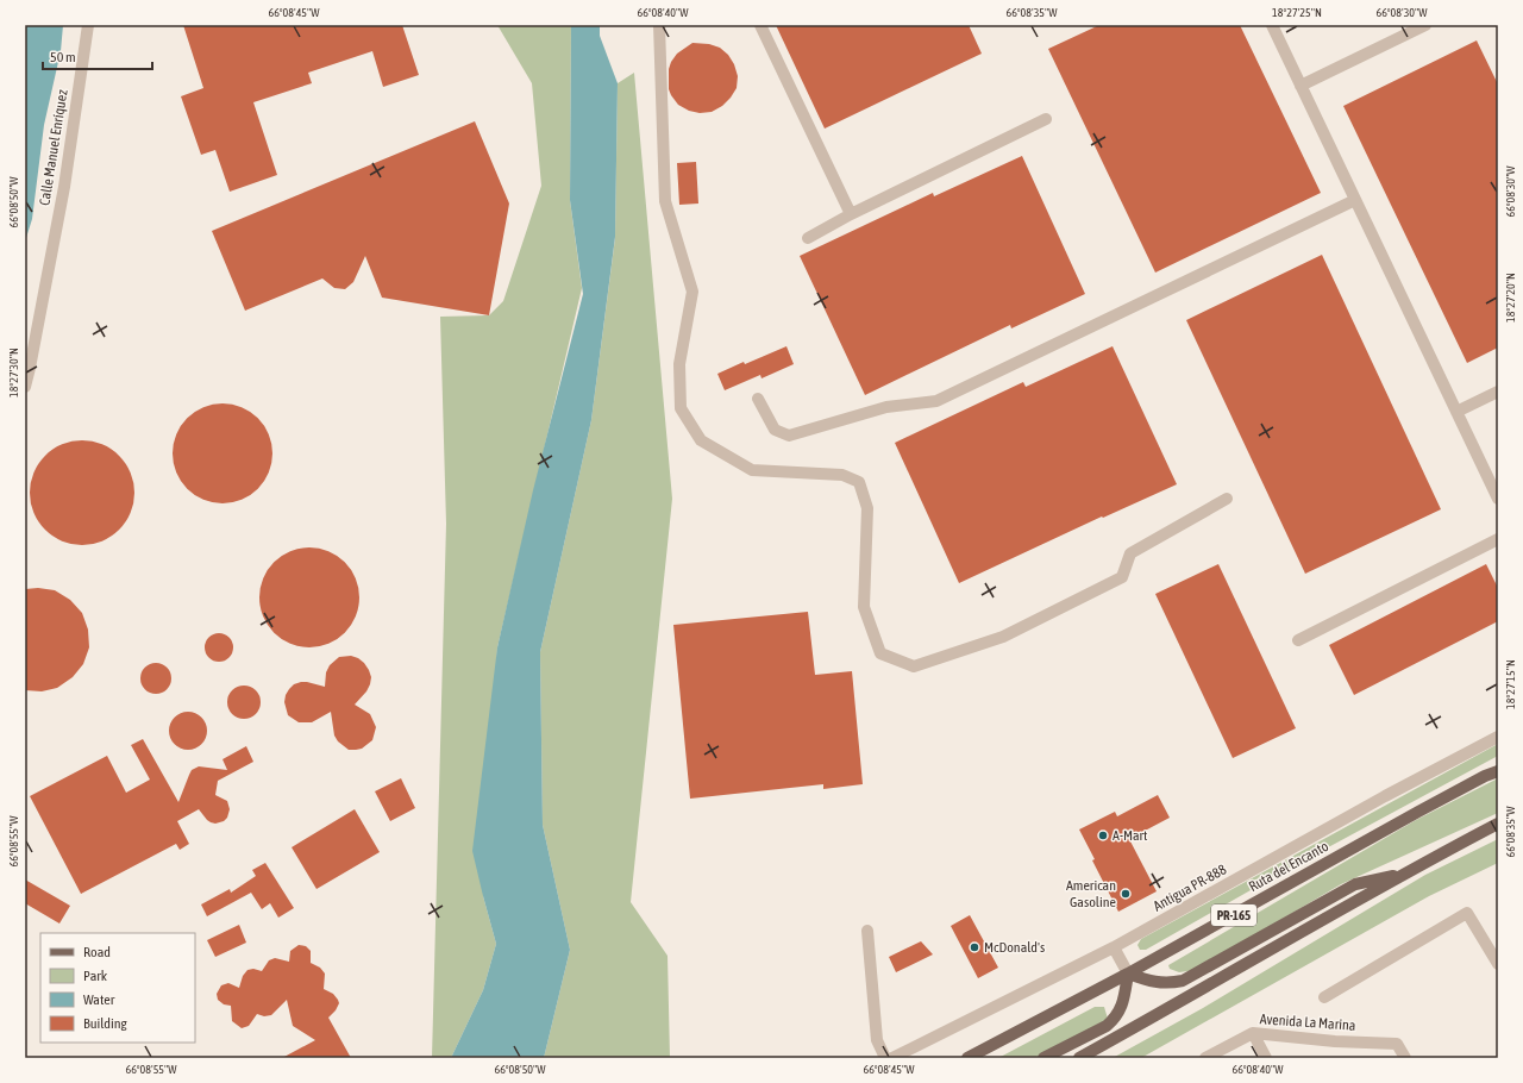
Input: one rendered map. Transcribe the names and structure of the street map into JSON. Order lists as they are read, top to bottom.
{
  "streets": {
    "main road": ["Ruta del Encanto", "PR-165"],
    "street": ["Calle Manuel Enríquez", "Antigua PR-888", "Avenida La Marina"]
  },
  "places": ["A-Mart", "American Gasoline", "McDonald's"],
  "legend": [
    "Road",
    "Park",
    "Water",
    "Building"
  ],
  "scale_bar": "50 m",
  "coordinates": [
    "66°08'45\"W",
    "66°08'40\"W",
    "66°08'35\"W",
    "18°27'25\"N",
    "66°08'30\"W",
    "66°08'50\"W",
    "18°27'20\"N",
    "18°27'30\"N",
    "18°27'15\"N",
    "66°08'55\"W"
  ]
}
